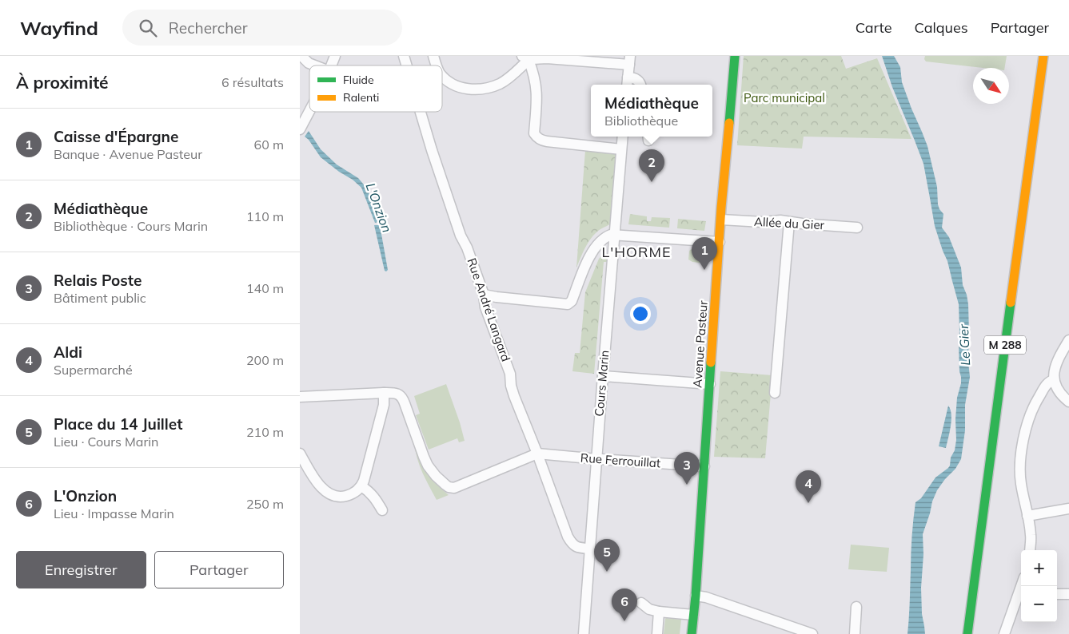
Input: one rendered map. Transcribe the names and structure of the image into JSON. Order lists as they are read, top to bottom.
{
  "streets": {
    "main road": ["Avenue Pasteur", "M 288"],
    "street": [
      "Allée du Gier",
      "Rue André Langard",
      "Cours Marin",
      "Rue Ferrouillat"
    ]
  },
  "crossings": [
    ["Allée du Gier", "Avenue Pasteur"],
    ["Rue André Langard", "Cours Marin"],
    ["Rue André Langard", "Rue Ferrouillat"],
    ["Avenue Pasteur", "Rue Ferrouillat"],
    ["Cours Marin", "Rue Ferrouillat"]
  ],
  "districts": ["L'HORME"],
  "water": ["L'Onzion", "Le Gier"],
  "parks": ["Parc municipal"],
  "legend": ["Fluide", "Ralenti"],
  "north": "bottom right",
  "page": {
    "header": "Wayfind",
    "search": "Rechercher",
    "nav": ["Carte", "Calques", "Partager"],
    "heading": ["À proximité", "6 résultats"],
    "popup": ["Médiathèque", "Bibliothèque"],
    "list": [
      {
        "mark": "1",
        "name": "Caisse d'Épargne",
        "note": "Banque · Avenue Pasteur",
        "value": "60 m"
      },
      {
        "mark": "2",
        "name": "Médiathèque",
        "note": "Bibliothèque · Cours Marin",
        "value": "110 m"
      },
      {
        "mark": "3",
        "name": "Relais Poste",
        "note": "Bâtiment public",
        "value": "140 m"
      },
      {
        "mark": "4",
        "name": "Aldi",
        "note": "Supermarché",
        "value": "200 m"
      },
      {
        "mark": "5",
        "name": "Place du 14 Juillet",
        "note": "Lieu · Cours Marin",
        "value": "210 m"
      },
      {
        "mark": "6",
        "name": "L'Onzion",
        "note": "Lieu · Impasse Marin",
        "value": "250 m"
      }
    ],
    "pins": [
      "2",
      "1",
      "3",
      "4",
      "5",
      "6"
    ],
    "buttons": ["Enregistrer", "Partager"],
    "map_buttons": ["+", "−"]
  }
}
